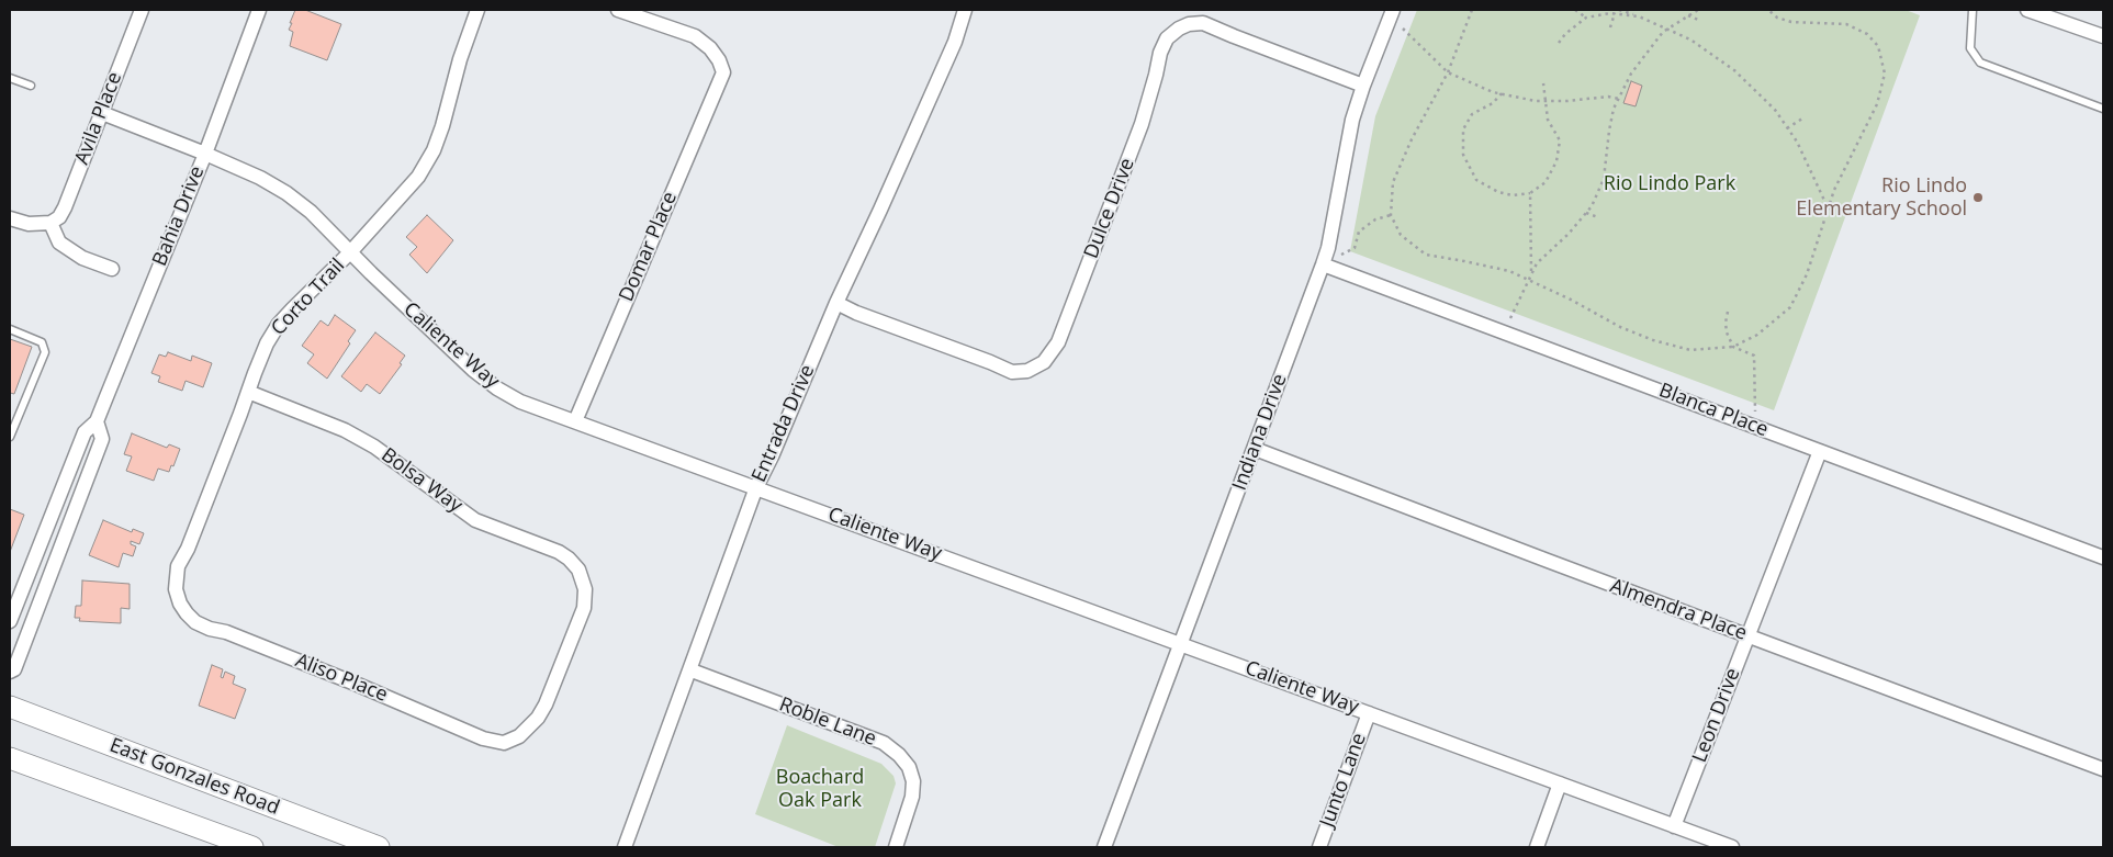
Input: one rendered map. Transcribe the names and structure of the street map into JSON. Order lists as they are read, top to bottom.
{
  "streets": {
    "main road": ["East Gonzales Road"],
    "street": [
      "Avila Place",
      "Dulce Drive",
      "Bahia Drive",
      "Domar Place",
      "Corto Trail",
      "Caliente Way",
      "Blanca Place",
      "Entrada Drive",
      "Indiana Drive",
      "Bolsa Way",
      "Almendra Place",
      "Aliso Place",
      "Leon Drive",
      "Roble Lane",
      "Junto Lane"
    ]
  },
  "crossings": [
    ["Avila Place", "Caliente Way"],
    ["Dulce Drive", "Entrada Drive"],
    ["Dulce Drive", "Indiana Drive"],
    ["Bahia Drive", "Caliente Way"],
    ["Domar Place", "Caliente Way"],
    ["Corto Trail", "Caliente Way"],
    ["Corto Trail", "Bolsa Way"],
    ["Corto Trail", "Aliso Place"],
    ["Caliente Way", "Entrada Drive"],
    ["Caliente Way", "Indiana Drive"],
    ["Caliente Way", "Leon Drive"],
    ["Caliente Way", "Junto Lane"],
    ["Blanca Place", "Indiana Drive"],
    ["Blanca Place", "Leon Drive"],
    ["Entrada Drive", "Roble Lane"],
    ["Indiana Drive", "Almendra Place"],
    ["Bolsa Way", "Aliso Place"],
    ["Almendra Place", "Leon Drive"]
  ],
  "parks": ["Rio Lindo Park", "Boachard Oak Park"],
  "places": ["Rio Lindo Elementary School"]
}
